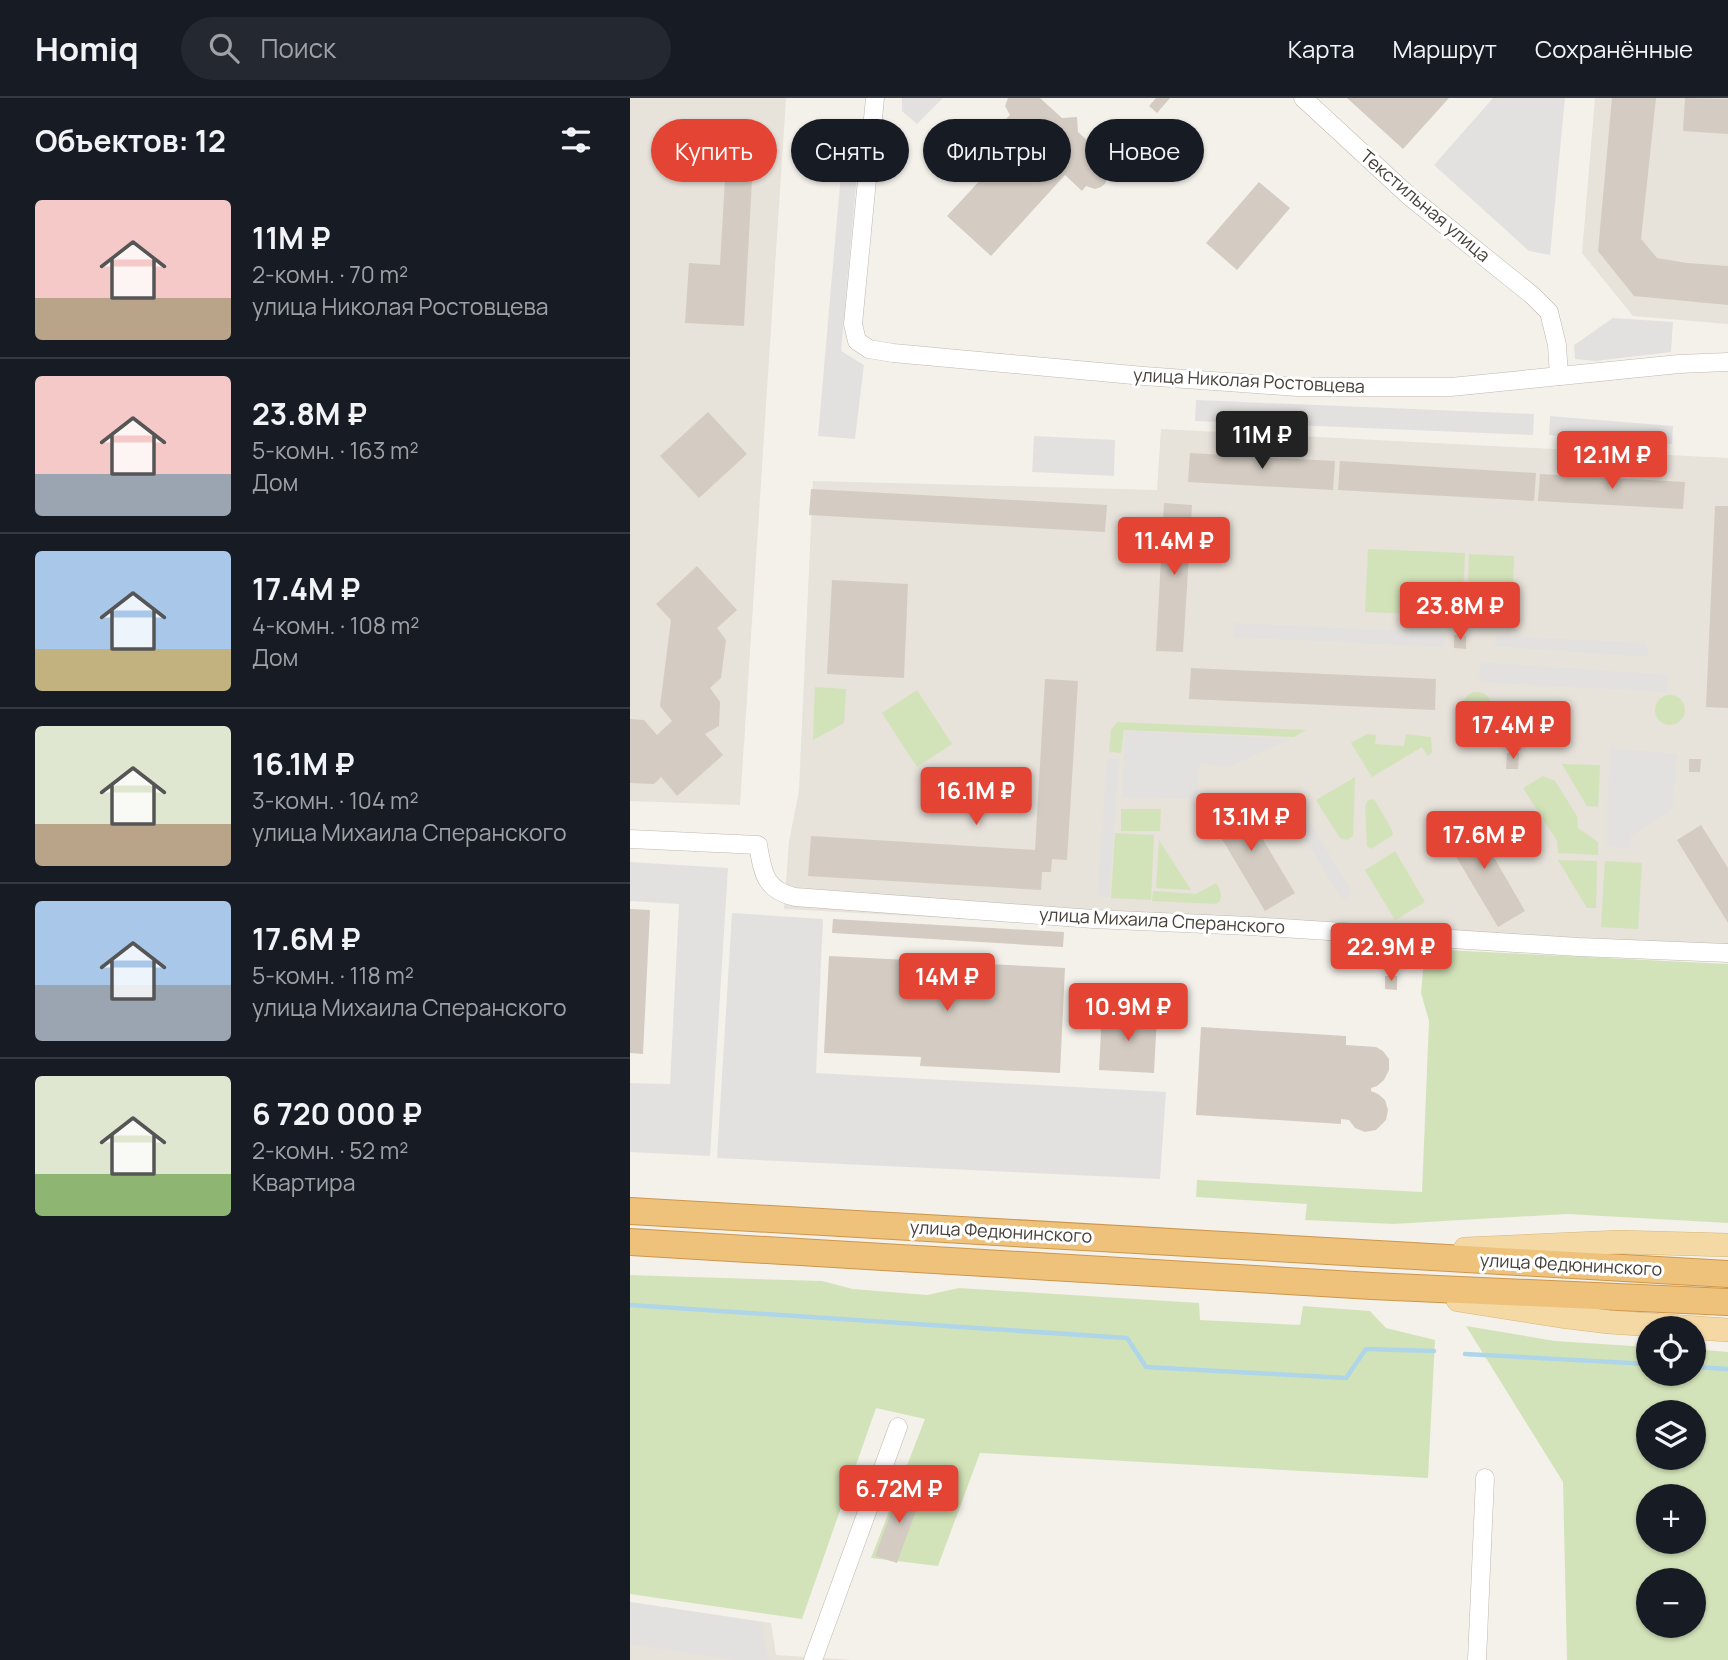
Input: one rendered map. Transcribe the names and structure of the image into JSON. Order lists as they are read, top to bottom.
{
  "streets": {
    "highway": ["улица Федюнинского"],
    "street": ["Текстильная улица", "улица Николая Ростовцева", "улица Михаила Сперанского"]
  },
  "crossings": [
    ["Текстильная улица", "улица Николая Ростовцева"]
  ],
  "page": {
    "header": "Homiq",
    "search": "Поиск",
    "nav": ["Карта", "Маршрут", "Сохранённые"],
    "heading": "Объектов: 12",
    "chip": [
      "Купить",
      "Снять",
      "Фильтры",
      "Новое"
    ],
    "list": [
      {
        "name": "11M ₽",
        "note": "2-комн. · 70 m² · улица Николая Ростовцева"
      },
      {
        "name": "23.8M ₽",
        "note": "5-комн. · 163 m² · Дом"
      },
      {
        "name": "17.4M ₽",
        "note": "4-комн. · 108 m² · Дом"
      },
      {
        "name": "16.1M ₽",
        "note": "3-комн. · 104 m² · улица Михаила Сперанского"
      },
      {
        "name": "17.6M ₽",
        "note": "5-комн. · 118 m² · улица Михаила Сперанского"
      },
      {
        "name": "6 720 000 ₽",
        "note": "2-комн. · 52 m² · Квартира"
      }
    ],
    "price": [
      "11M ₽",
      "12.1M ₽",
      "11.4M ₽",
      "23.8M ₽",
      "17.4M ₽",
      "16.1M ₽",
      "13.1M ₽",
      "17.6M ₽",
      "22.9M ₽",
      "14M ₽",
      "10.9M ₽",
      "6.72M ₽"
    ],
    "map_buttons": ["+", "−"]
  }
}
